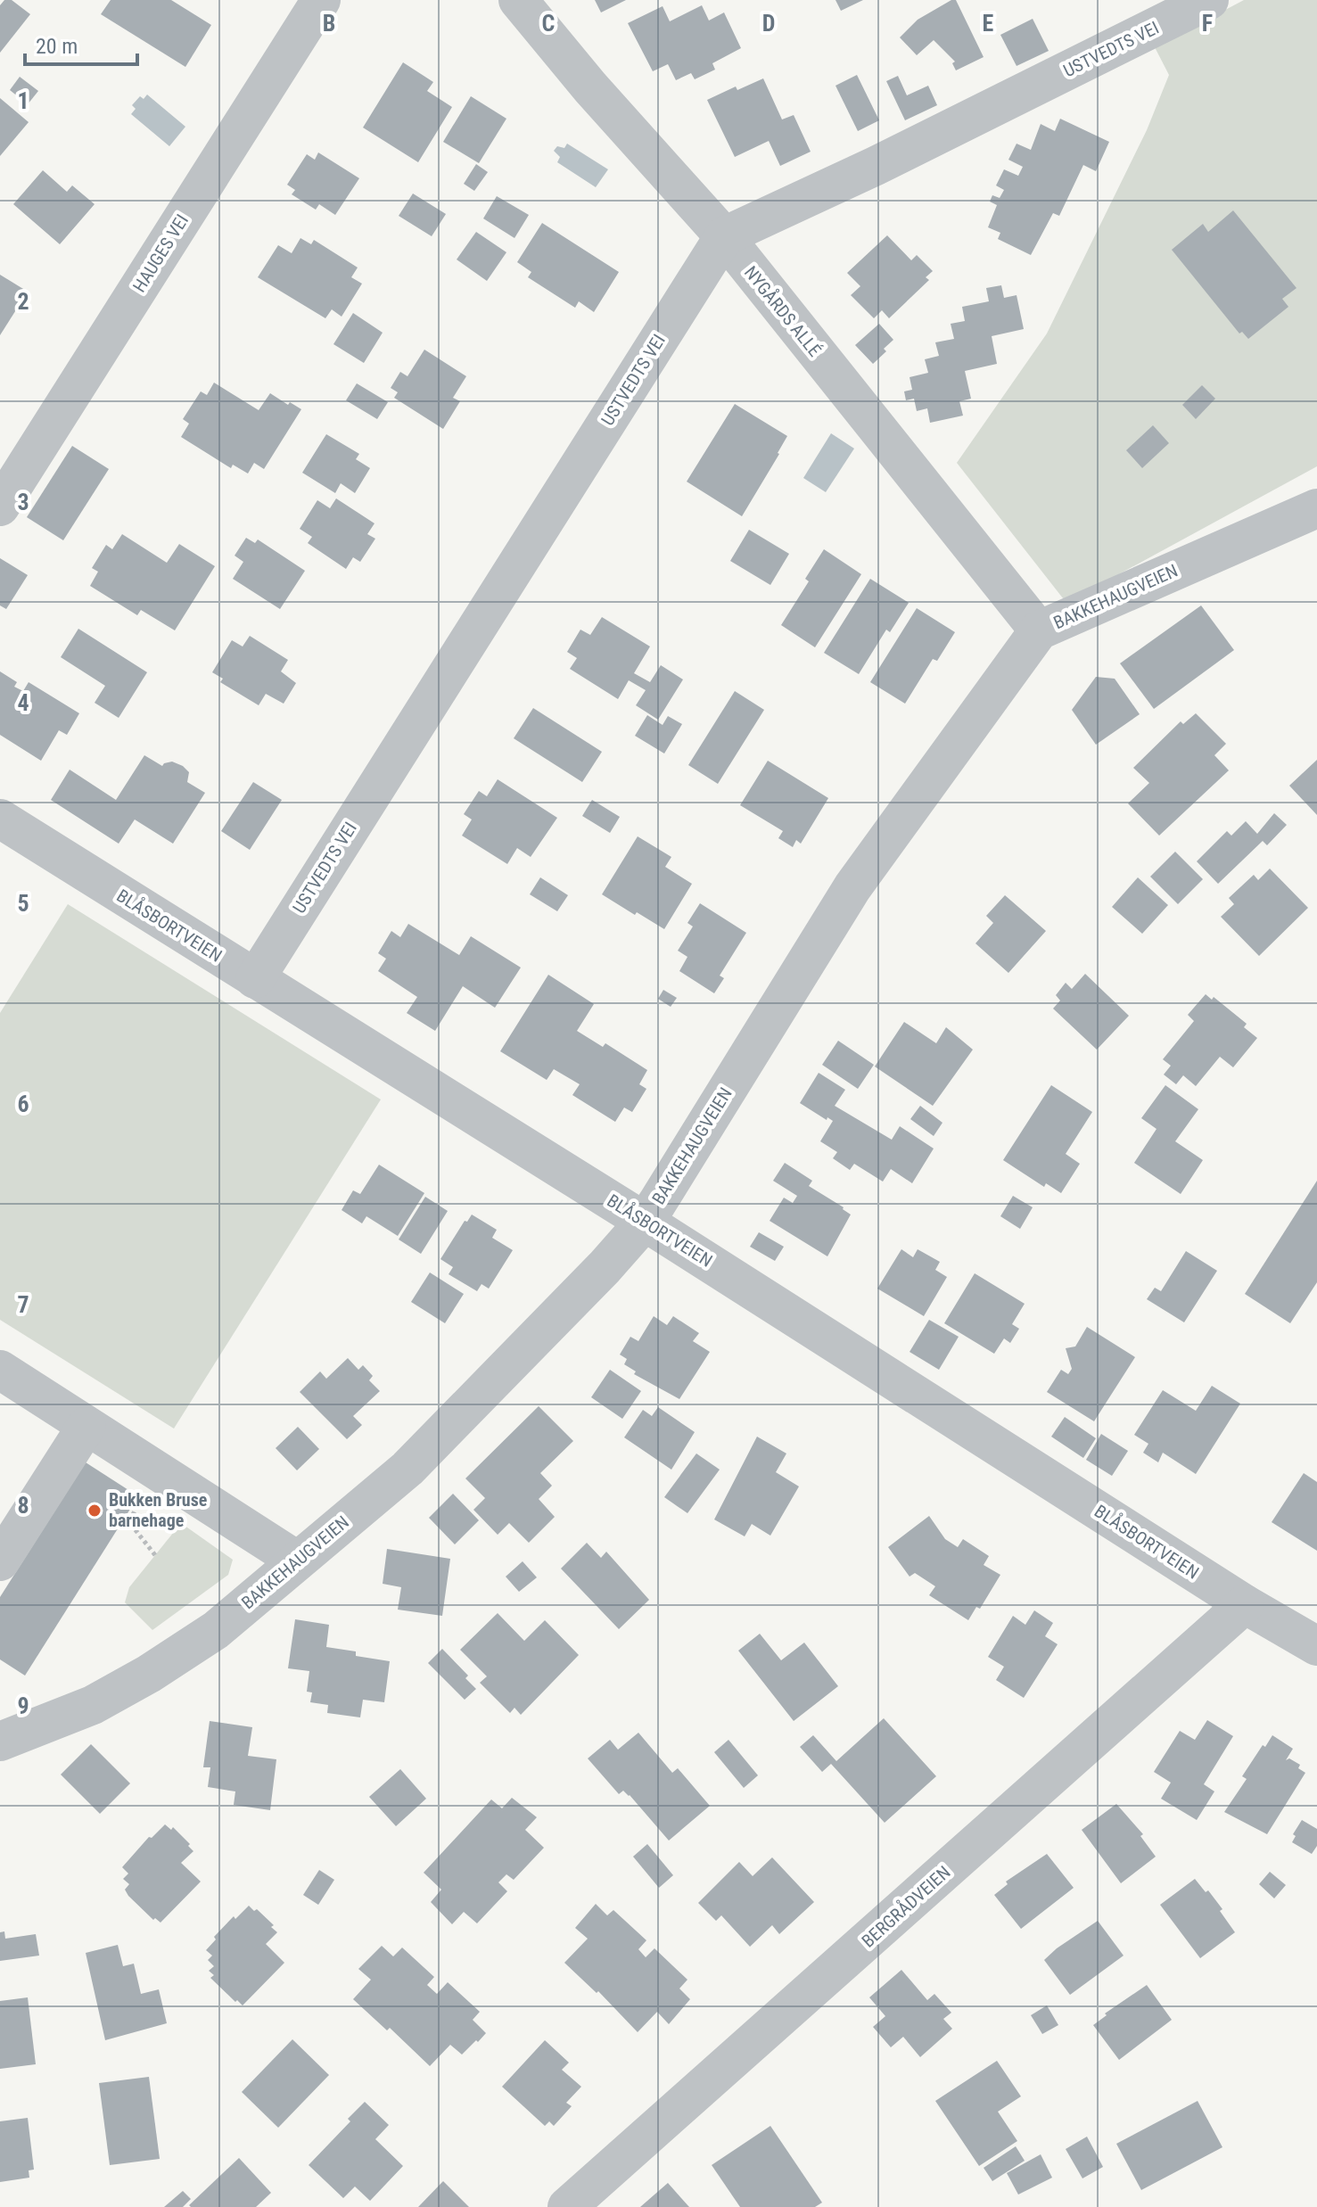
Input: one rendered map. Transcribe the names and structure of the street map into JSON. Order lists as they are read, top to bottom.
{
  "streets": {
    "street": [
      "USTVEDTS VEI",
      "HAUGES VEI",
      "NYGÅRDS ALLÉ",
      "BAKKEHAUGVEIEN",
      "BLÅSBORTVEIEN",
      "BERGRÅDVEIEN"
    ]
  },
  "crossings": [
    ["USTVEDTS VEI", "NYGÅRDS ALLÉ"],
    ["USTVEDTS VEI", "BLÅSBORTVEIEN"],
    ["NYGÅRDS ALLÉ", "BAKKEHAUGVEIEN"],
    ["BAKKEHAUGVEIEN", "BLÅSBORTVEIEN"],
    ["BLÅSBORTVEIEN", "BERGRÅDVEIEN"]
  ],
  "places": ["Bukken Bruse barnehage"],
  "scale_bar": "20 m",
  "grid": {
    "columns": [
      "B",
      "C",
      "D",
      "E",
      "F"
    ],
    "rows": [
      "1",
      "2",
      "3",
      "4",
      "5",
      "6",
      "7",
      "8",
      "9"
    ]
  }
}
